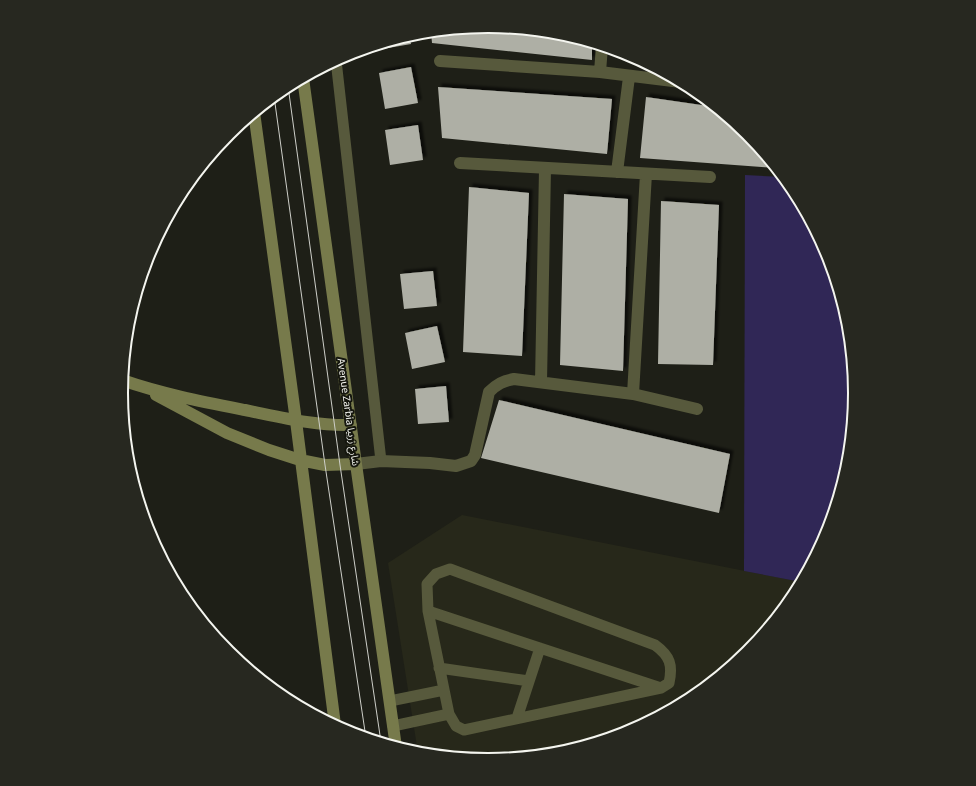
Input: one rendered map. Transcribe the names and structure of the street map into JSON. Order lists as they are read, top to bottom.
{
  "streets": {
    "main road": ["Avenue Zarbia شارع زربيا"]
  }
}
